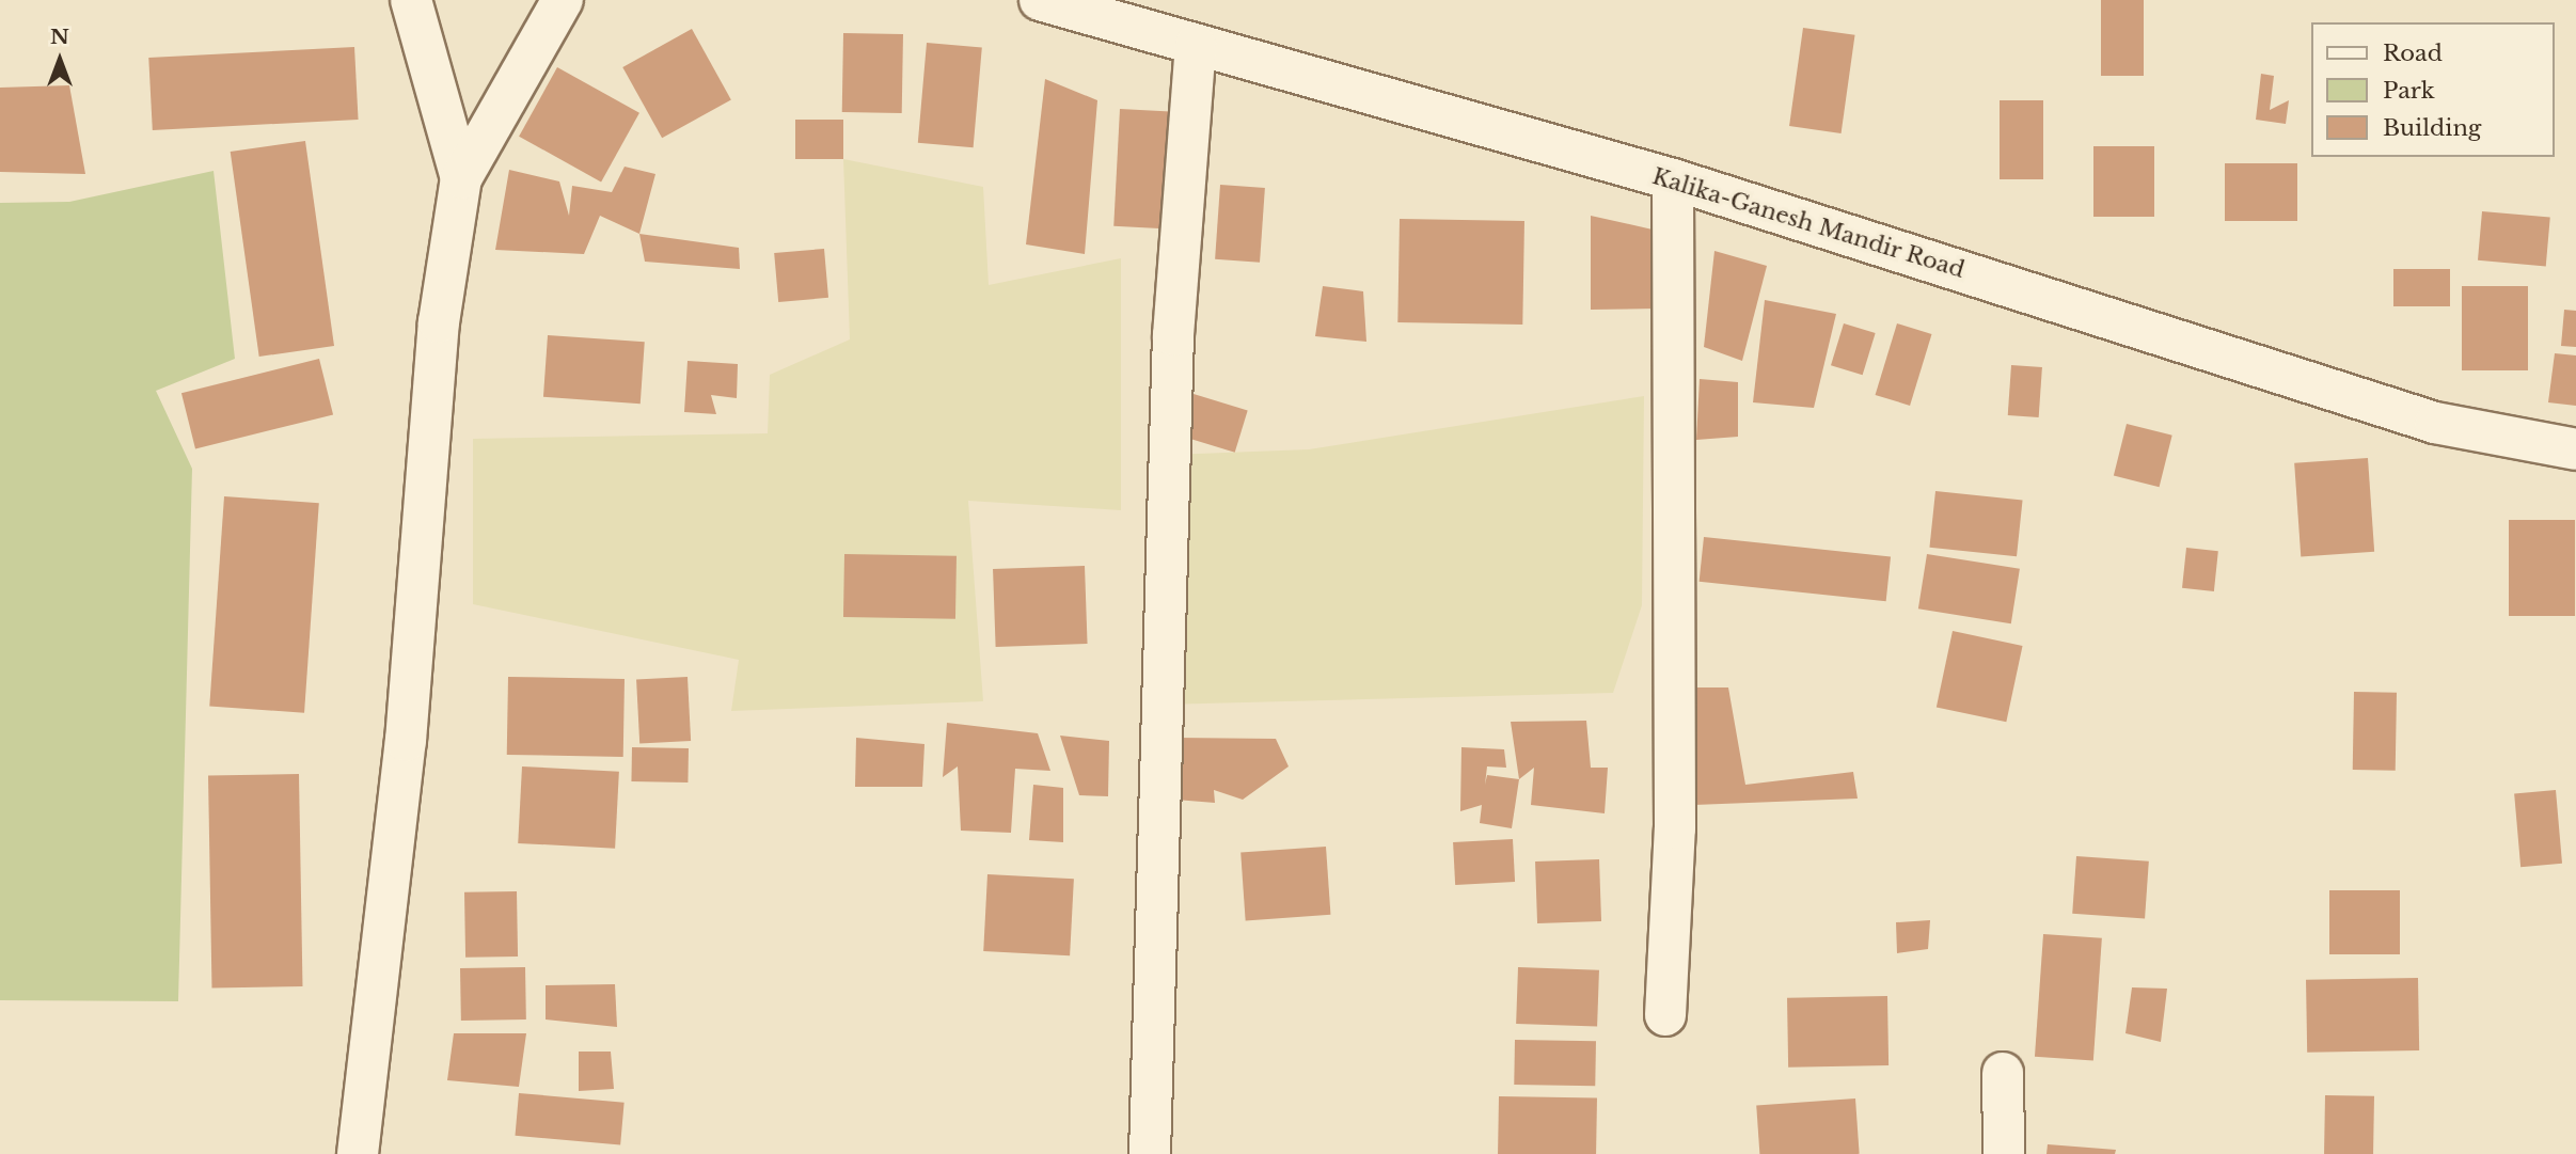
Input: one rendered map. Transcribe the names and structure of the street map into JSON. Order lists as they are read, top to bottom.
{
  "streets": {
    "street": ["Kalika-Ganesh Mandir Road"]
  },
  "legend": ["Road", "Park", "Building"],
  "north": "top"
}
